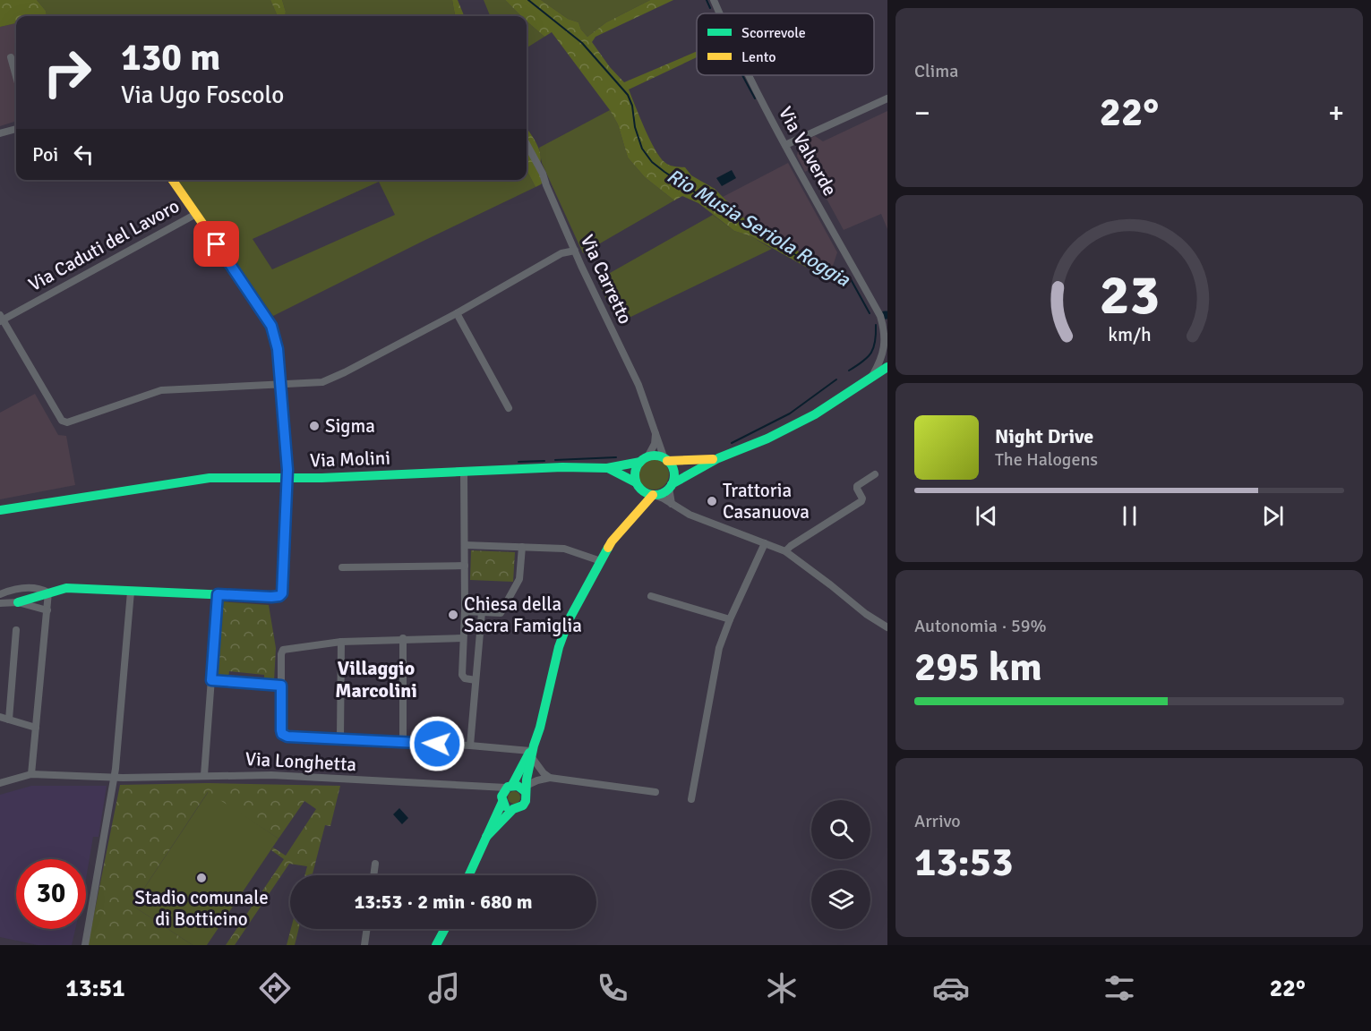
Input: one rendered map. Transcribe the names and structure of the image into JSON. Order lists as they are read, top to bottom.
{
  "streets": {
    "street": [
      "Via Valverde",
      "Via Caduti del Lavoro",
      "Via Carretto",
      "Via Molini",
      "Via Longhetta"
    ]
  },
  "crossings": [
    ["Via Carretto", "Via Molini"]
  ],
  "districts": ["Villaggio Marcolini"],
  "water": ["Rio Musia Seriola Roggia"],
  "places": [
    "Sigma",
    "Trattoria Casanuova",
    "Chiesa della Sacra Famiglia",
    "Stadio comunale di Botticino"
  ],
  "legend": ["Scorrevole", "Lento"],
  "page": {
    "tile": [
      "Clima",
      ["Autonomia · 59%", "295 km"],
      ["Arrivo", "13:53"]
    ],
    "turn": ["130 m", "Via Ugo Foscolo"],
    "heat": ["−", "22°", "+"],
    "then": "Poi",
    "song": ["Night Drive", "The Halogens"],
    "limit": "30",
    "trip": "13:53 · 2 min · 680 m",
    "tabs": ["13:51", "22°"],
    "gauge": ["23", "km/h"]
  }
}
